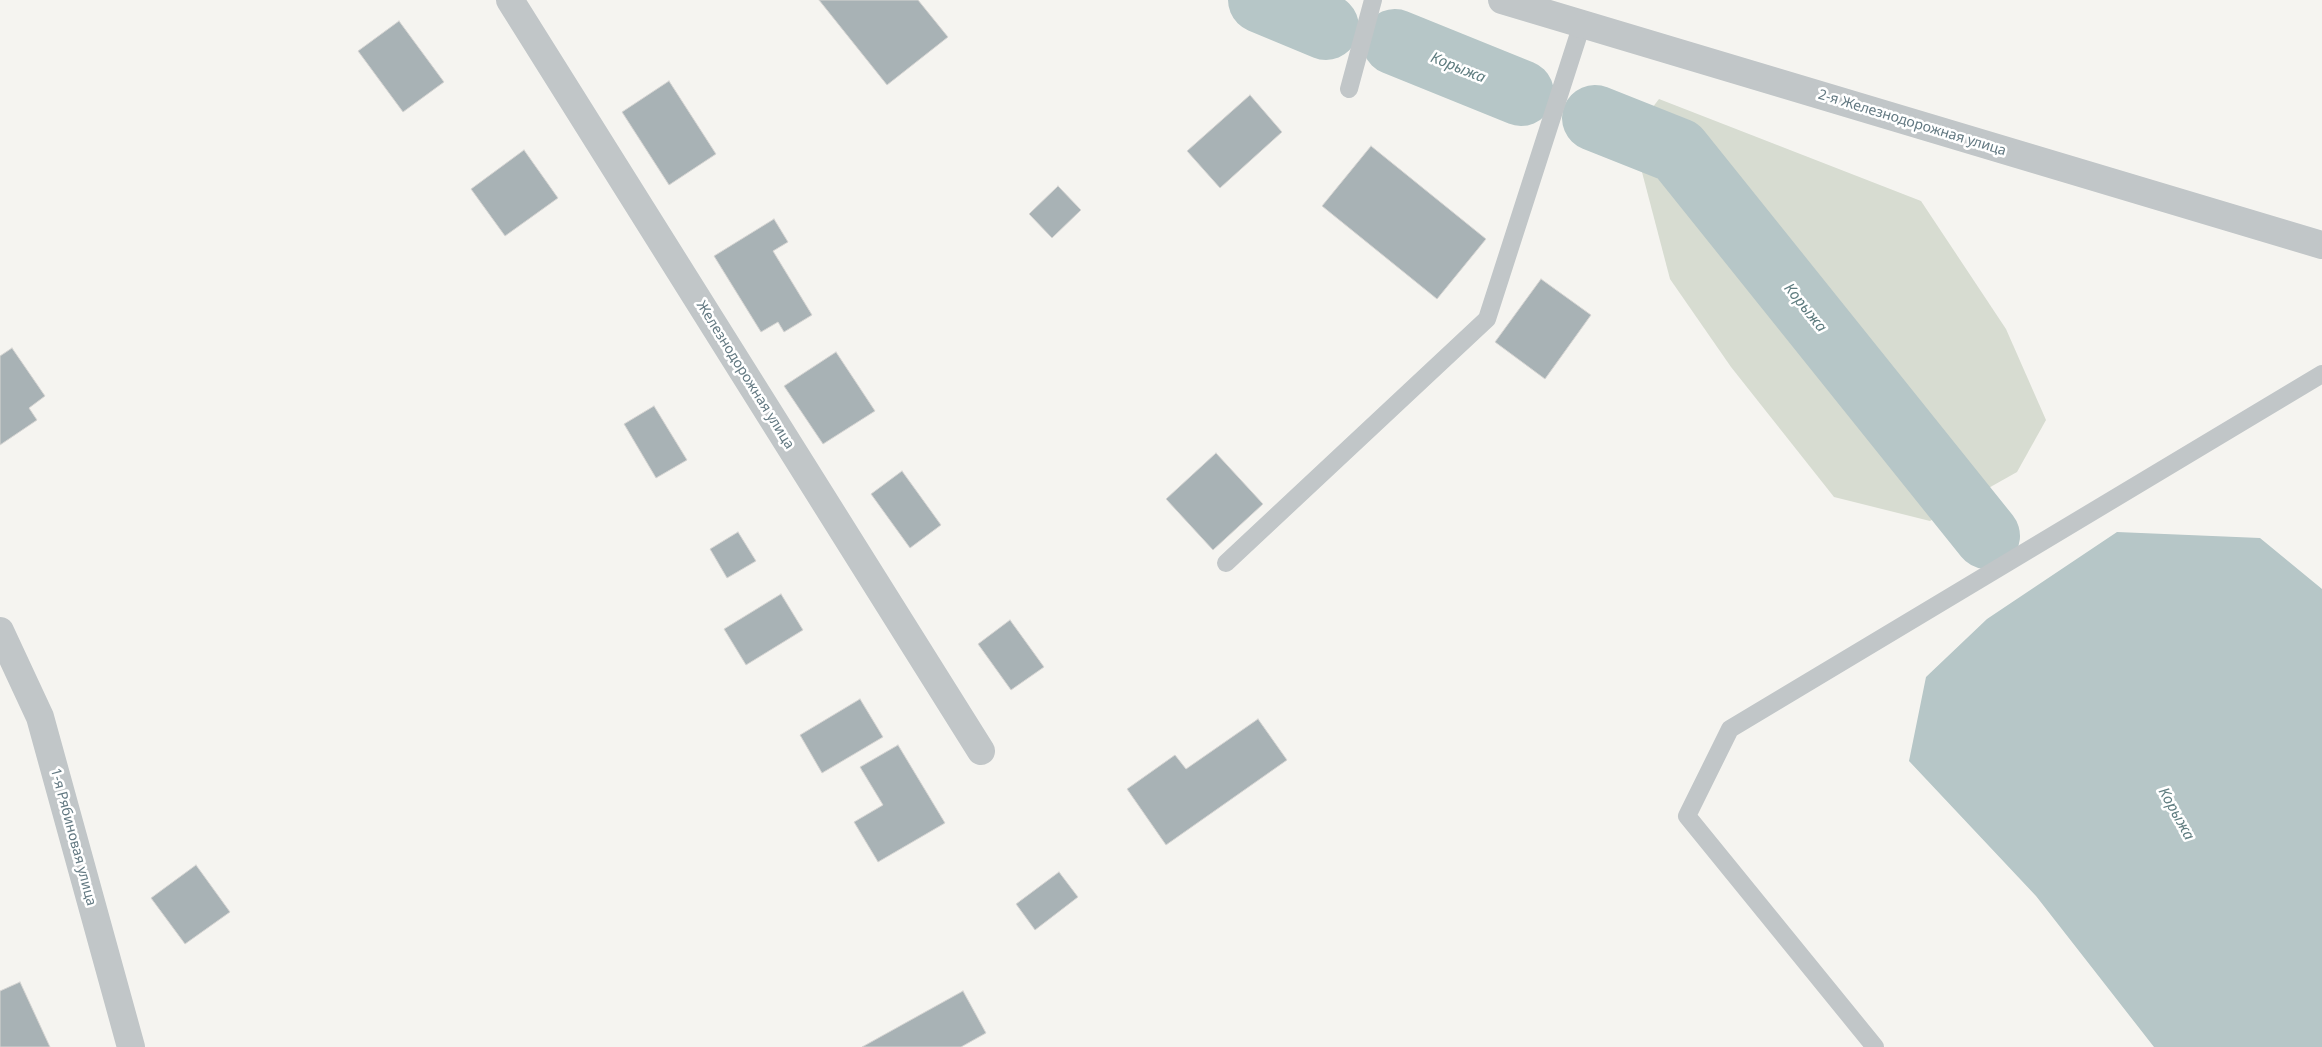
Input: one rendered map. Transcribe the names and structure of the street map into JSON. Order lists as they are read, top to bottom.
{
  "streets": {
    "street": ["2-я Железнодорожная улица", "Железнодорожная улица", "1-я Рябиновая улица"]
  },
  "water": ["Корыжа"]
}
